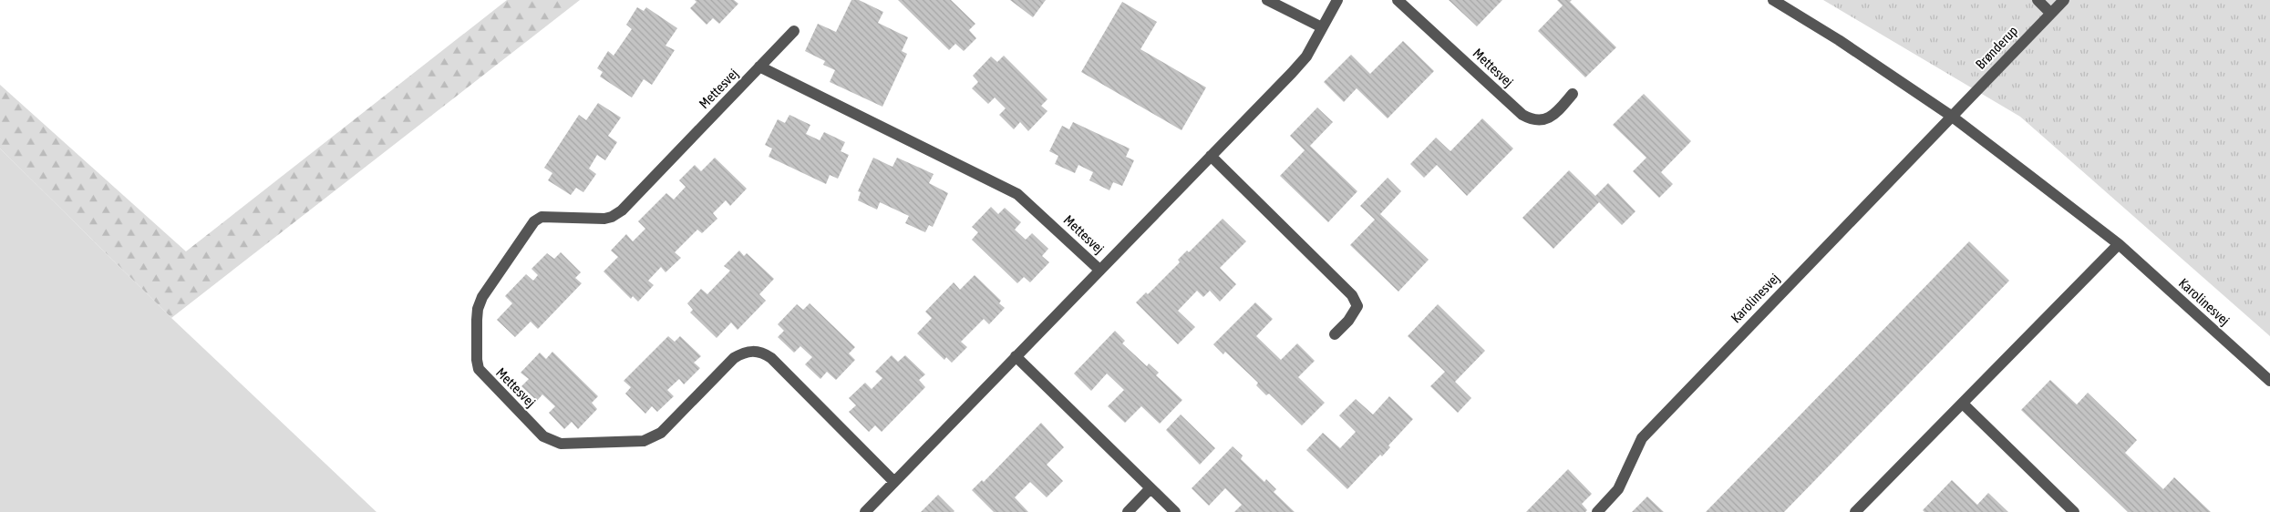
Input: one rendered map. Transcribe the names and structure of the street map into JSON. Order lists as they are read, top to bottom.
{
  "streets": {
    "street": ["Brønderup", "Mettesvej", "Karolinesvej"]
  },
  "crossings": [
    ["Brønderup", "Karolinesvej"]
  ]
}
